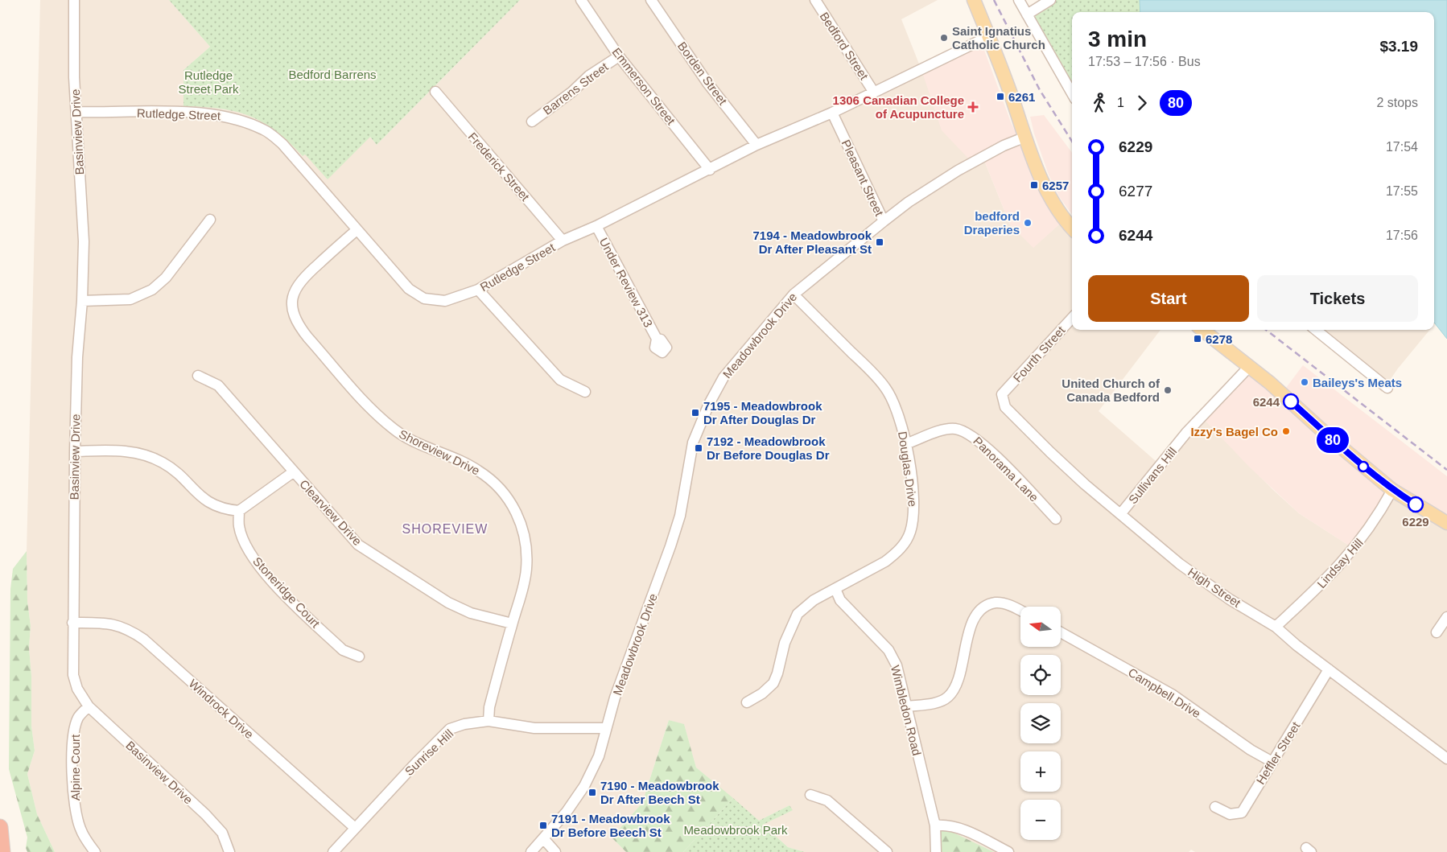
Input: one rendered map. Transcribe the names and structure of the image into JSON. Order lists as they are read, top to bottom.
{
  "streets": {
    "street": [
      "Bedford Street",
      "Borden Street",
      "Emmerson Street",
      "Barrens Street",
      "Rutledge Street",
      "Basinview Drive",
      "Frederick Street",
      "Pleasant Street",
      "Under Review 313",
      "Meadowbrook Drive",
      "Fourth Street",
      "Shoreview Drive",
      "Douglas Drive",
      "Panorama Lane",
      "Sullivans Hill",
      "Clearview Drive",
      "Lindsay Hill",
      "High Street",
      "Stoneridge Court",
      "Campbell Drive",
      "Windrock Drive",
      "Wimbledon Road",
      "Sunrise Hill",
      "Heffler Street",
      "Alpine Court"
    ]
  },
  "crossings": [
    ["Bedford Street", "Rutledge Street"],
    ["Borden Street", "Rutledge Street"],
    ["Emmerson Street", "Barrens Street"],
    ["Emmerson Street", "Rutledge Street"],
    ["Rutledge Street", "Basinview Drive"],
    ["Rutledge Street", "Frederick Street"],
    ["Rutledge Street", "Pleasant Street"],
    ["Rutledge Street", "Under Review 313"],
    ["Rutledge Street", "Shoreview Drive"],
    ["Basinview Drive", "Windrock Drive"],
    ["Basinview Drive", "Alpine Court"],
    ["Pleasant Street", "Meadowbrook Drive"],
    ["Meadowbrook Drive", "Douglas Drive"],
    ["Meadowbrook Drive", "Sunrise Hill"],
    ["Fourth Street", "High Street"],
    ["Shoreview Drive", "Clearview Drive"],
    ["Shoreview Drive", "Sunrise Hill"],
    ["Douglas Drive", "Panorama Lane"],
    ["Douglas Drive", "Wimbledon Road"],
    ["Sullivans Hill", "High Street"],
    ["Lindsay Hill", "High Street"],
    ["High Street", "Heffler Street"],
    ["Campbell Drive", "Heffler Street"],
    ["Windrock Drive", "Sunrise Hill"]
  ],
  "districts": ["SHOREVIEW"],
  "parks": ["Bedford Barrens", "Rutledge Street Park", "Meadowbrook Park"],
  "places": {
    "other": [
      "Saint Ignatius Catholic Church",
      "bedford Draperies",
      "Baileys's Meats",
      "United Church of Canada Bedford",
      "6244",
      "Izzy's Bagel Co",
      "6229"
    ],
    "transit": [
      "6261",
      "6257",
      "7194 - Meadowbrook Dr After Pleasant St",
      "6278",
      "7195 - Meadowbrook Dr After Douglas Dr",
      "7192 - Meadowbrook Dr Before Douglas Dr",
      "7190 - Meadowbrook Dr After Beech St",
      "7191 - Meadowbrook Dr Before Beech St"
    ],
    "health": ["1306 Canadian College of Acupuncture"]
  },
  "lines": ["bus line 80"],
  "north": "left",
  "page": {
    "on_map": "80",
    "heading": ["3 min", "17:53 – 17:56 · Bus", "$3.19"],
    "legs": ["1", "80", "2 stops"],
    "list": [
      {
        "name": "6229",
        "value": "17:54"
      },
      {
        "name": "6277",
        "value": "17:55"
      },
      {
        "name": "6244",
        "value": "17:56"
      }
    ],
    "buttons": ["Start", "Tickets"],
    "map_buttons": ["+", "−"]
  }
}
